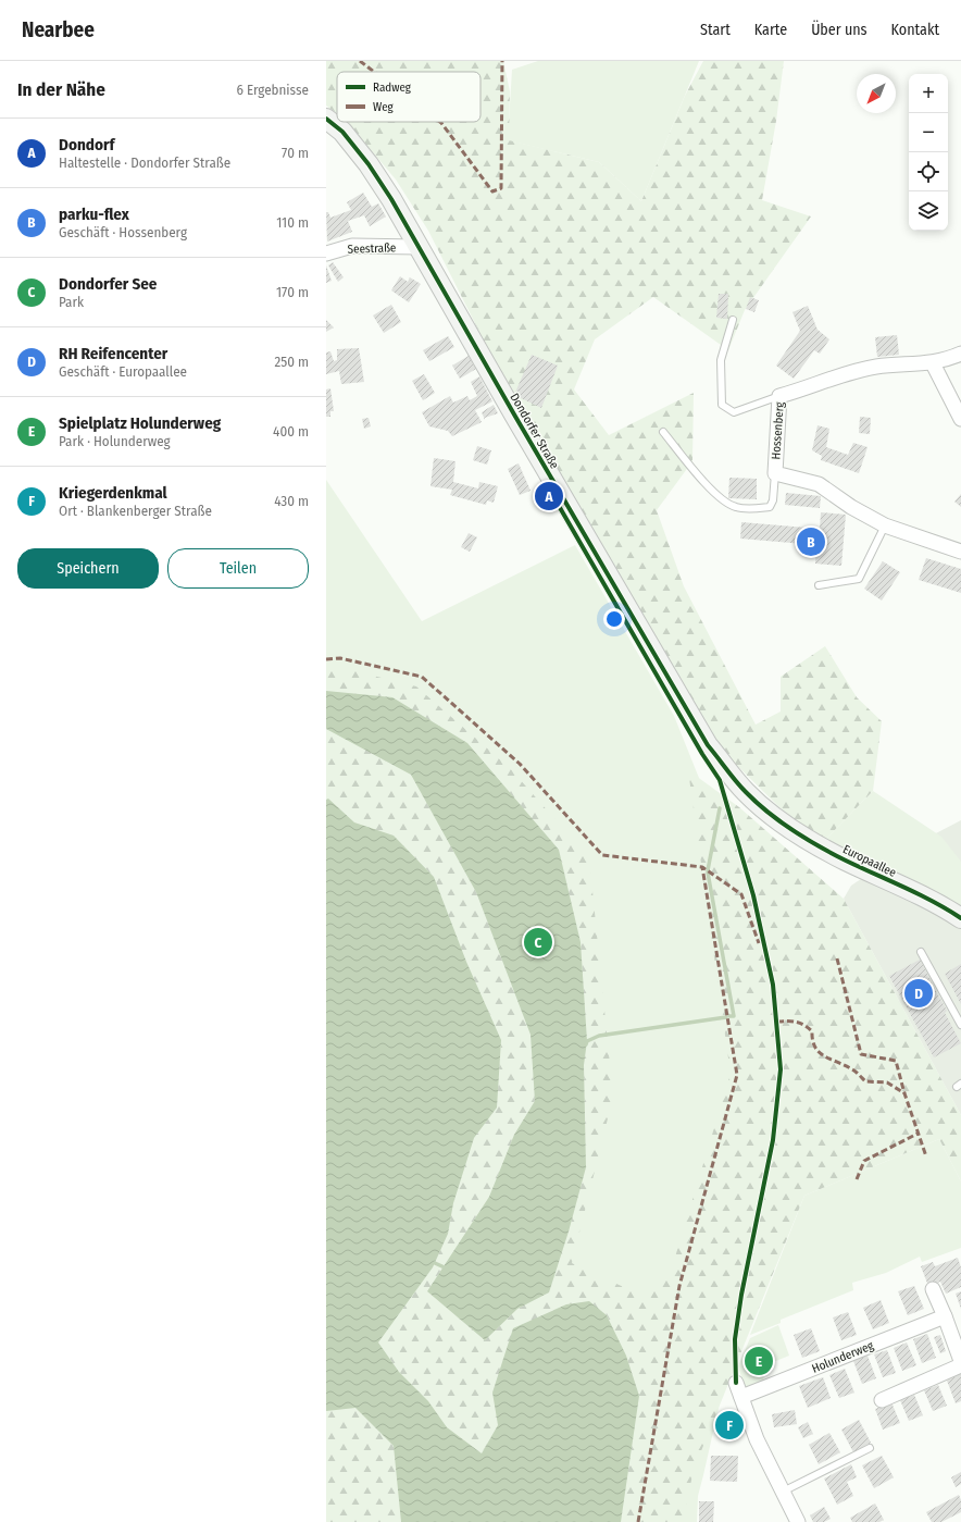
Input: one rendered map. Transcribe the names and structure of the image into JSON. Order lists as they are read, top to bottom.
{
  "streets": {
    "main road": ["Dondorfer Straße", "Europaallee"],
    "street": ["Seestraße", "Hossenberg", "Holunderweg"]
  },
  "crossings": [
    ["Seestraße", "Dondorfer Straße"],
    ["Dondorfer Straße", "Europaallee"]
  ],
  "legend": ["Radweg", "Weg"],
  "north": "bottom left",
  "page": {
    "header": "Nearbee",
    "nav": [
      "Start",
      "Karte",
      "Über uns",
      "Kontakt"
    ],
    "heading": ["In der Nähe", "6 Ergebnisse"],
    "map_buttons": ["+", "−"],
    "list": [
      {
        "mark": "A",
        "name": "Dondorf",
        "note": "Haltestelle · Dondorfer Straße",
        "value": "70 m"
      },
      {
        "mark": "B",
        "name": "parku-flex",
        "note": "Geschäft · Hossenberg",
        "value": "110 m"
      },
      {
        "mark": "C",
        "name": "Dondorfer See",
        "note": "Park",
        "value": "170 m"
      },
      {
        "mark": "D",
        "name": "RH Reifencenter",
        "note": "Geschäft · Europaallee",
        "value": "250 m"
      },
      {
        "mark": "E",
        "name": "Spielplatz Holunderweg",
        "note": "Park · Holunderweg",
        "value": "400 m"
      },
      {
        "mark": "F",
        "name": "Kriegerdenkmal",
        "note": "Ort · Blankenberger Straße",
        "value": "430 m"
      }
    ],
    "pins": [
      "A",
      "B",
      "C",
      "D",
      "E",
      "F"
    ],
    "buttons": ["Speichern", "Teilen"]
  }
}
